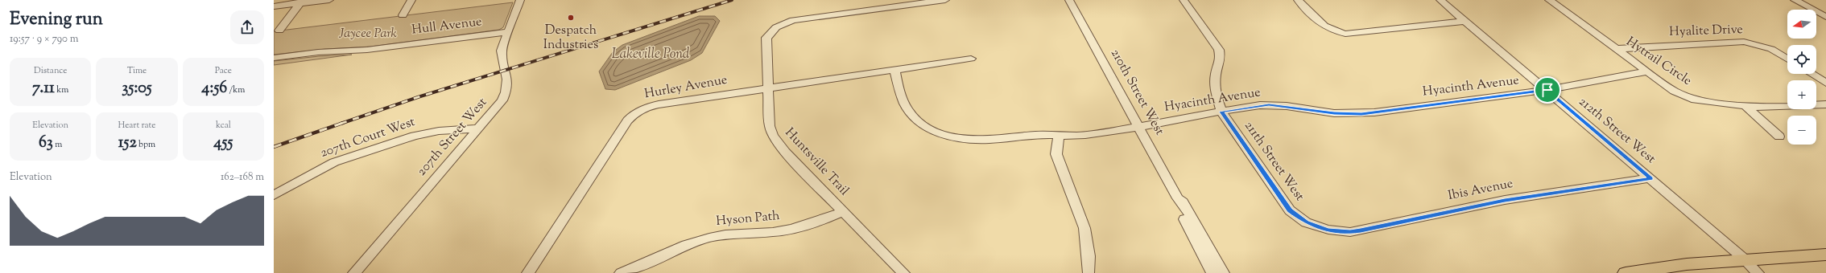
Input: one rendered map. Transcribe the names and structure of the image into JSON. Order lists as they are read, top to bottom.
{
  "streets": {
    "street": [
      "Hull Avenue",
      "Hyalite Drive",
      "Hytrail Circle",
      "Hyacinth Avenue",
      "Hurley Avenue",
      "210th Street West",
      "212th Street West",
      "207th Street West",
      "207th Court West",
      "211th Street West",
      "Huntsville Trail",
      "Ibis Avenue",
      "Hyson Path"
    ]
  },
  "crossings": [
    ["Hull Avenue", "207th Street West"],
    ["Hyalite Drive", "Hytrail Circle"],
    ["Hytrail Circle", "Hyacinth Avenue"],
    ["Hyacinth Avenue", "Hurley Avenue"],
    ["Hyacinth Avenue", "210th Street West"],
    ["Hyacinth Avenue", "212th Street West"],
    ["Hyacinth Avenue", "211th Street West"],
    ["Hurley Avenue", "Huntsville Trail"],
    ["212th Street West", "Ibis Avenue"],
    ["207th Street West", "207th Court West"],
    ["211th Street West", "Ibis Avenue"],
    ["Huntsville Trail", "Hyson Path"]
  ],
  "water": ["Lakeville Pond"],
  "parks": ["Jaycee Park"],
  "places": ["Despatch Industries"],
  "north": "left",
  "page": {
    "heading": ["Evening run", "19:57 · 9 × 790 m"],
    "map_buttons": ["+", "−"],
    "stats": [
      ["Distance", "7.11 km"],
      ["Time", "35:05"],
      ["Pace", "4:56 /km"],
      ["Elevation", "63 m"],
      ["Heart rate", "152 bpm"],
      ["kcal", "455"]
    ],
    "chart": ["Elevation", "162–168 m"]
  }
}
